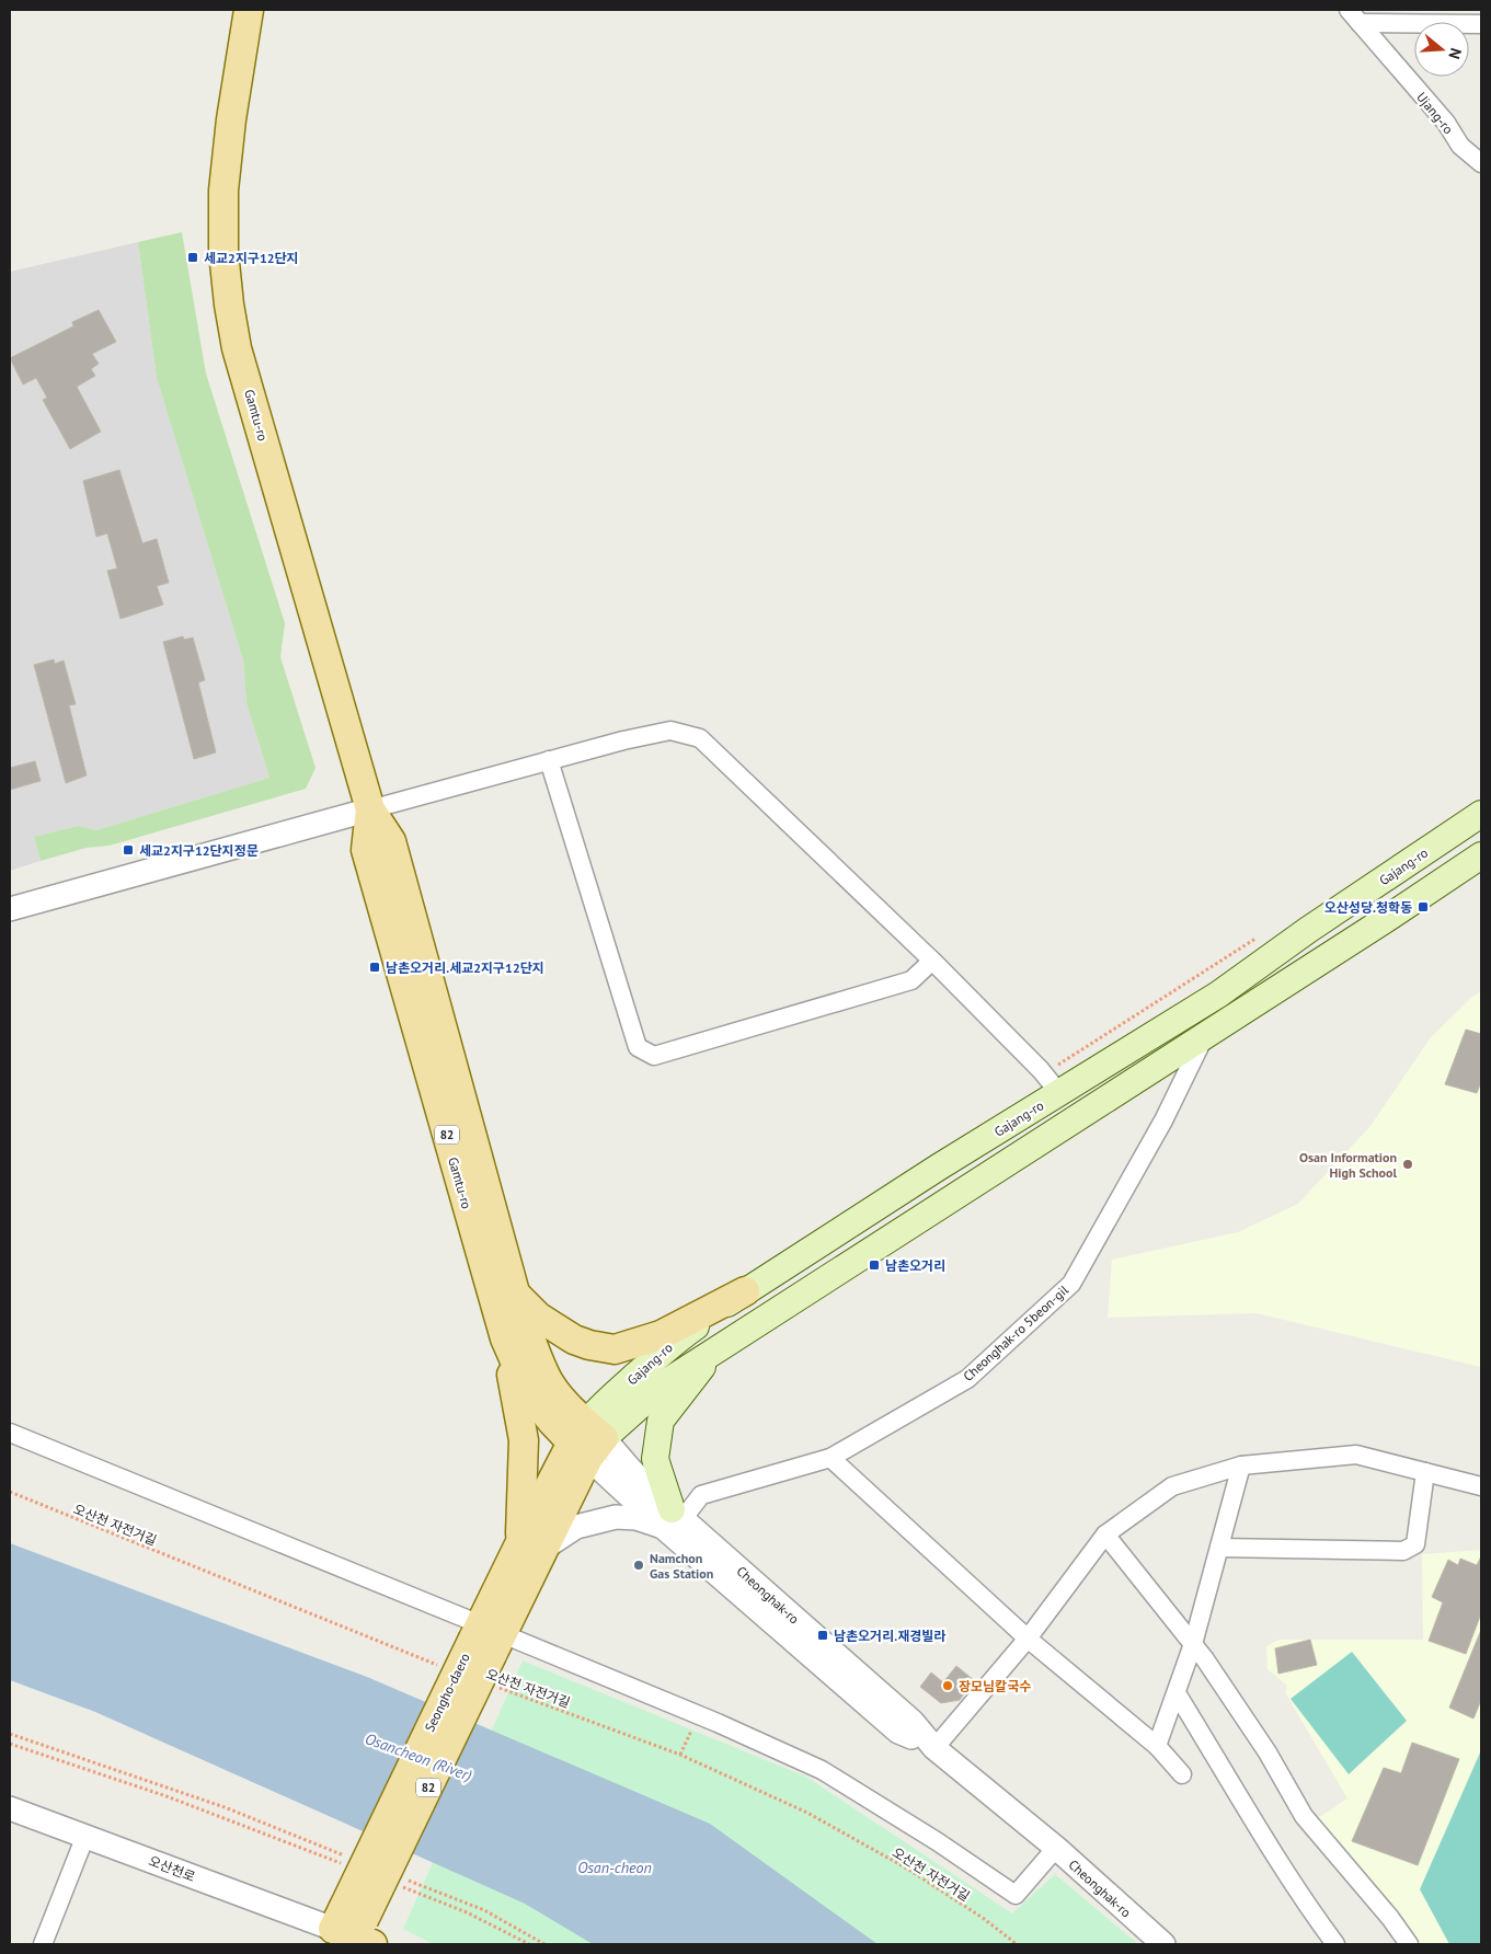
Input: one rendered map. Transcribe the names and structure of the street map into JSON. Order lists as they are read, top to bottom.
{
  "streets": {
    "main road": [
      "Gamtu-ro",
      "Gajang-ro",
      "82",
      "Seongho-daero"
    ],
    "street": [
      "Ujang-ro",
      "Cheonghak-ro 5beon-gil",
      "Cheonghak-ro",
      "오산천로"
    ],
    "path": ["오산천 자전거길"]
  },
  "crossings": [
    ["Gamtu-ro", "Gajang-ro"],
    ["Gamtu-ro", "Cheonghak-ro"],
    ["Gamtu-ro", "Seongho-daero"],
    ["Gajang-ro", "Cheonghak-ro 5beon-gil"],
    ["Gajang-ro", "Cheonghak-ro"],
    ["Gajang-ro", "Seongho-daero"],
    ["Cheonghak-ro 5beon-gil", "Cheonghak-ro"],
    ["Cheonghak-ro", "Seongho-daero"],
    ["Seongho-daero", "오산천로"]
  ],
  "water": ["Osancheon (River)", "Osan-cheon"],
  "places": {
    "transit": [
      "세교2지구12단지",
      "세교2지구12단지정문",
      "오산성당.청학동",
      "남촌오거리.세교2지구12단지",
      "남촌오거리",
      "남촌오거리.재경빌라"
    ],
    "other": ["Osan Information High School", "Namchon Gas Station", "장모님칼국수"]
  },
  "north": "right"
}
